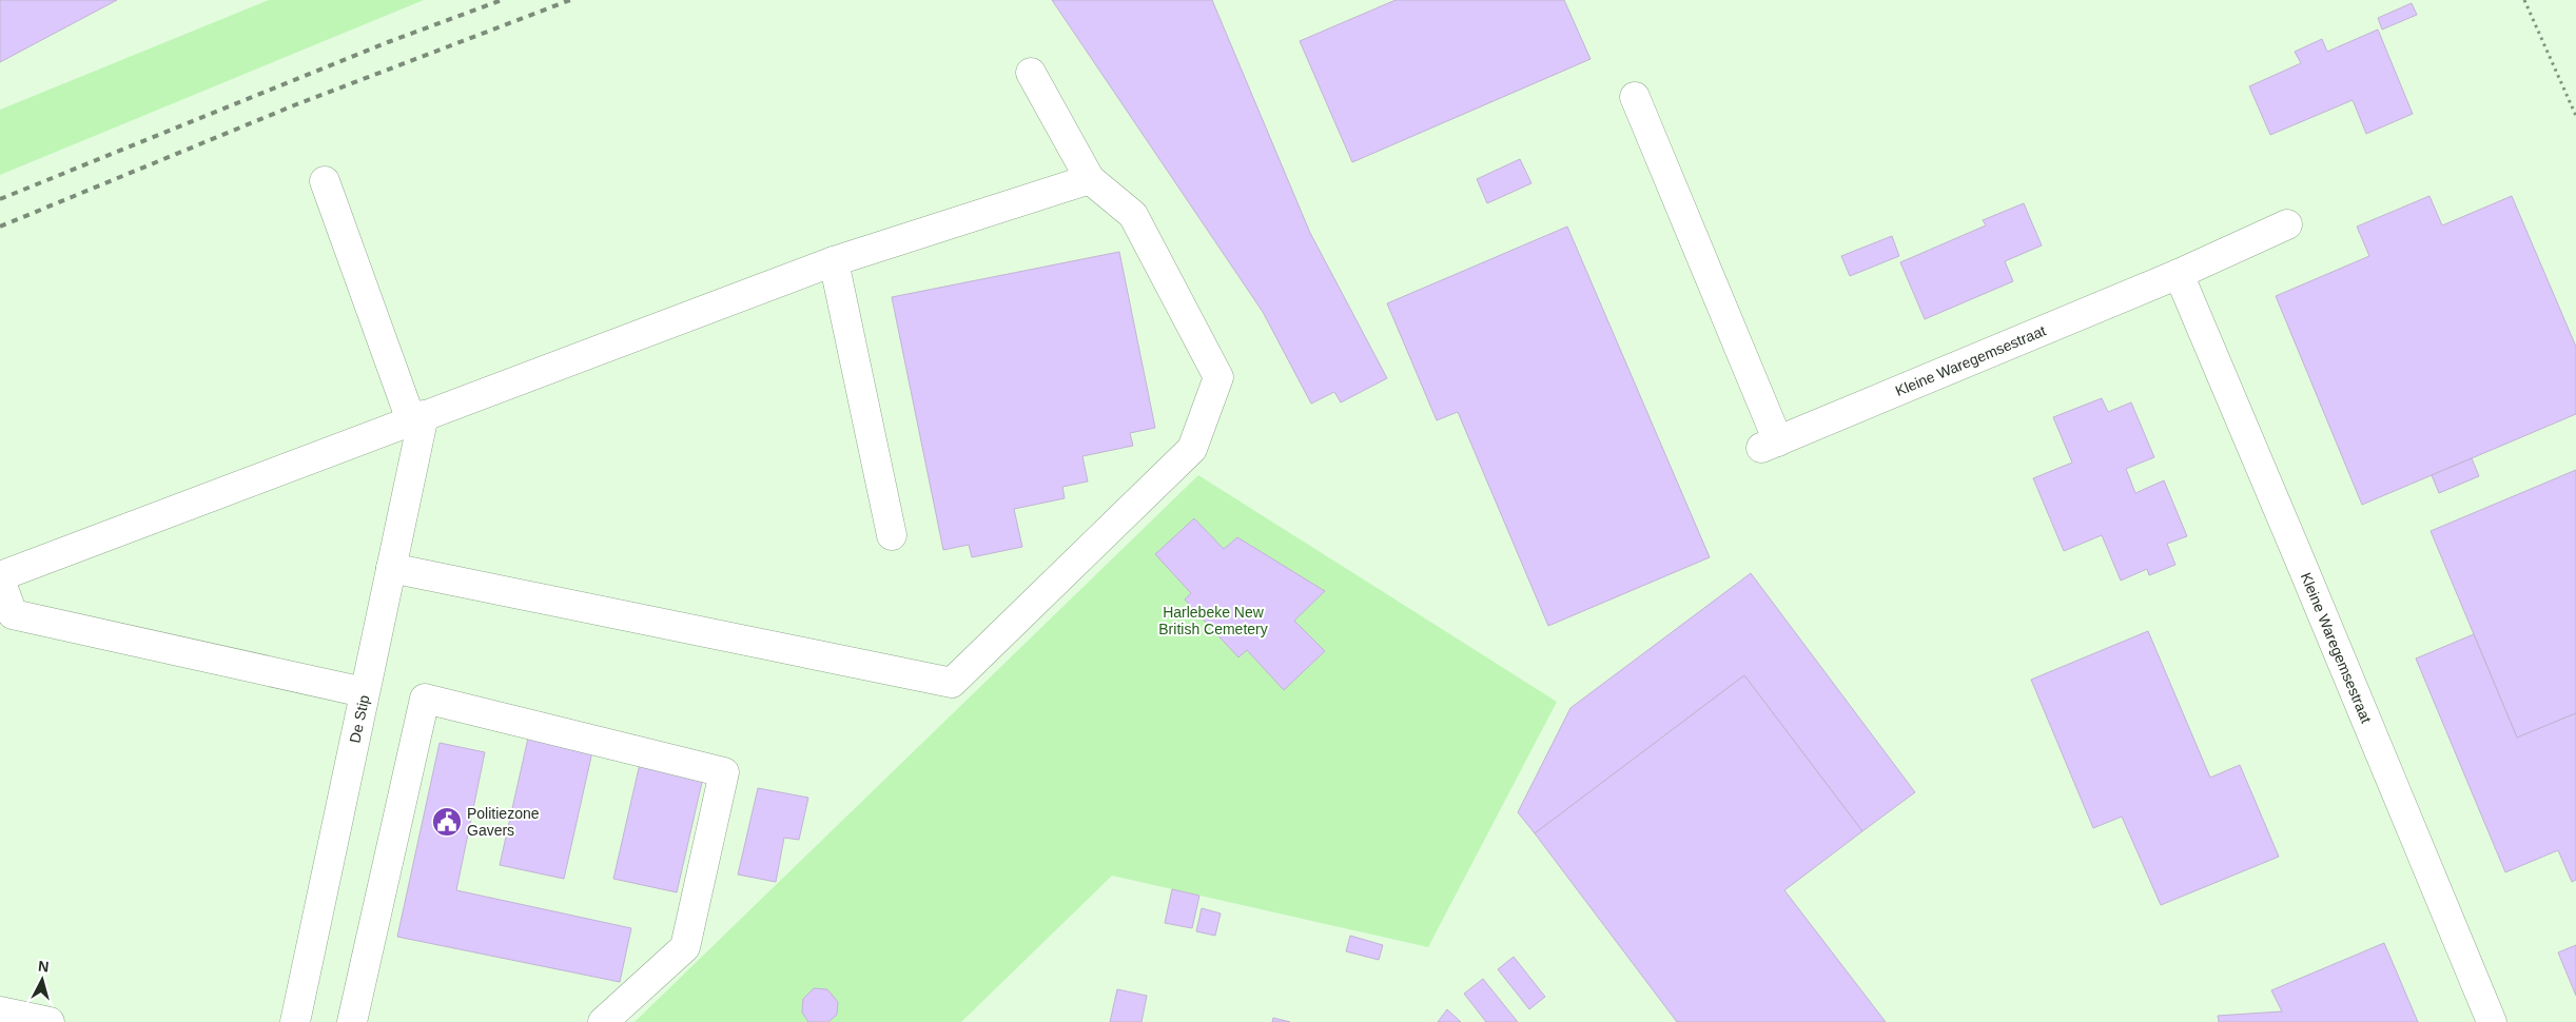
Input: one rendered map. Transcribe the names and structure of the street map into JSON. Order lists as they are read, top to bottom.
{
  "streets": {
    "street": ["Kleine Waregemsestraat", "De Stip"]
  },
  "parks": ["Harlebeke New British Cemetery"],
  "places": {
    "public building": ["Politiezone Gavers"]
  },
  "north": "top"
}
